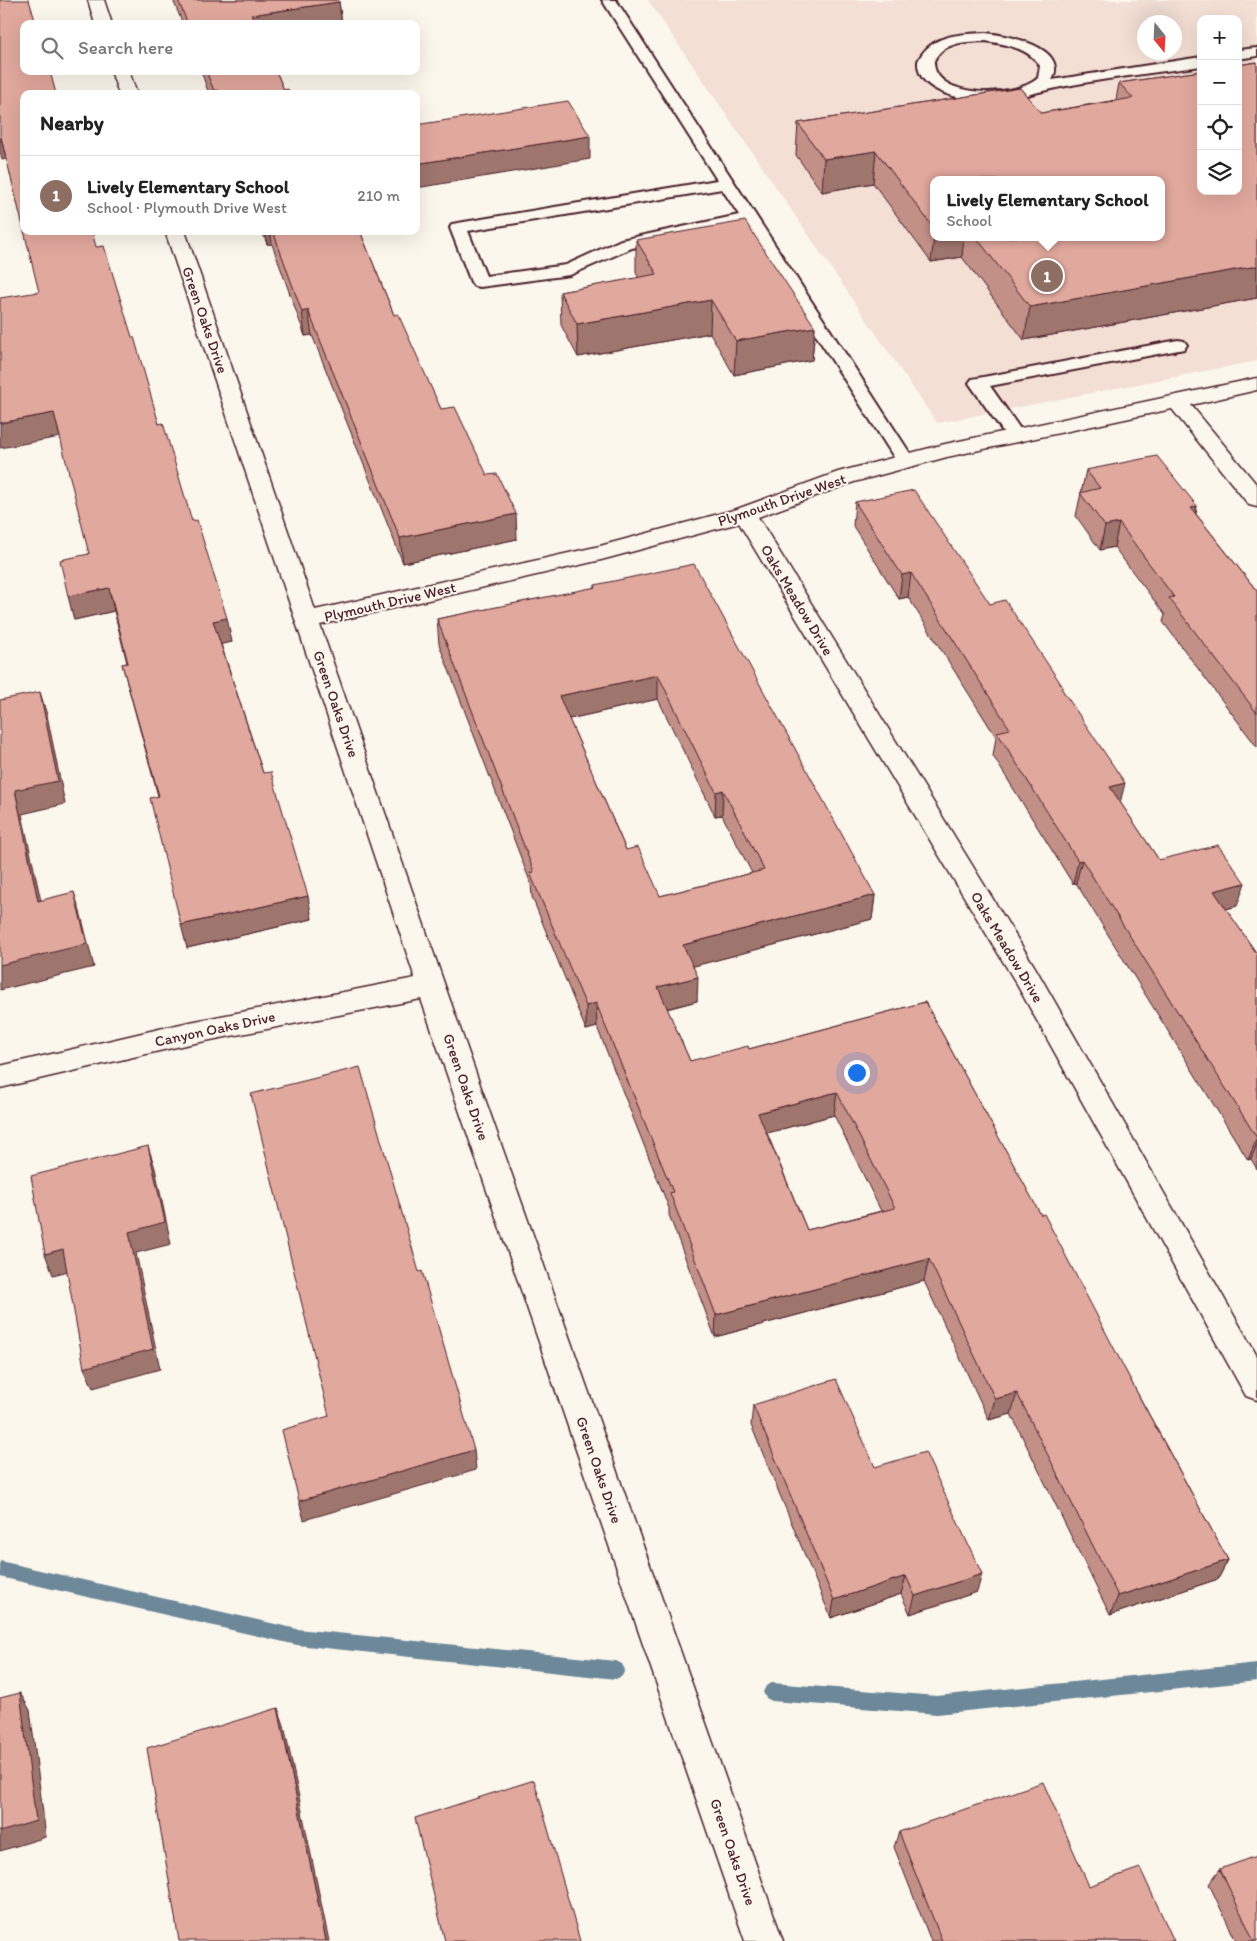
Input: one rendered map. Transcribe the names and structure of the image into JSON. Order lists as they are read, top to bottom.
{
  "streets": {
    "street": [
      "Green Oaks Drive",
      "Plymouth Drive West",
      "Oaks Meadow Drive",
      "Canyon Oaks Drive"
    ]
  },
  "crossings": [
    ["Green Oaks Drive", "Plymouth Drive West"],
    ["Green Oaks Drive", "Canyon Oaks Drive"],
    ["Plymouth Drive West", "Oaks Meadow Drive"]
  ],
  "north": "bottom",
  "page": {
    "map_buttons": ["+", "−"],
    "search": "Search here",
    "heading": "Nearby",
    "list": [
      {
        "mark": "1",
        "name": "Lively Elementary School",
        "note": "School · Plymouth Drive West",
        "value": "210 m"
      }
    ],
    "popup": ["Lively Elementary School", "School"],
    "pins": "1"
  }
}
